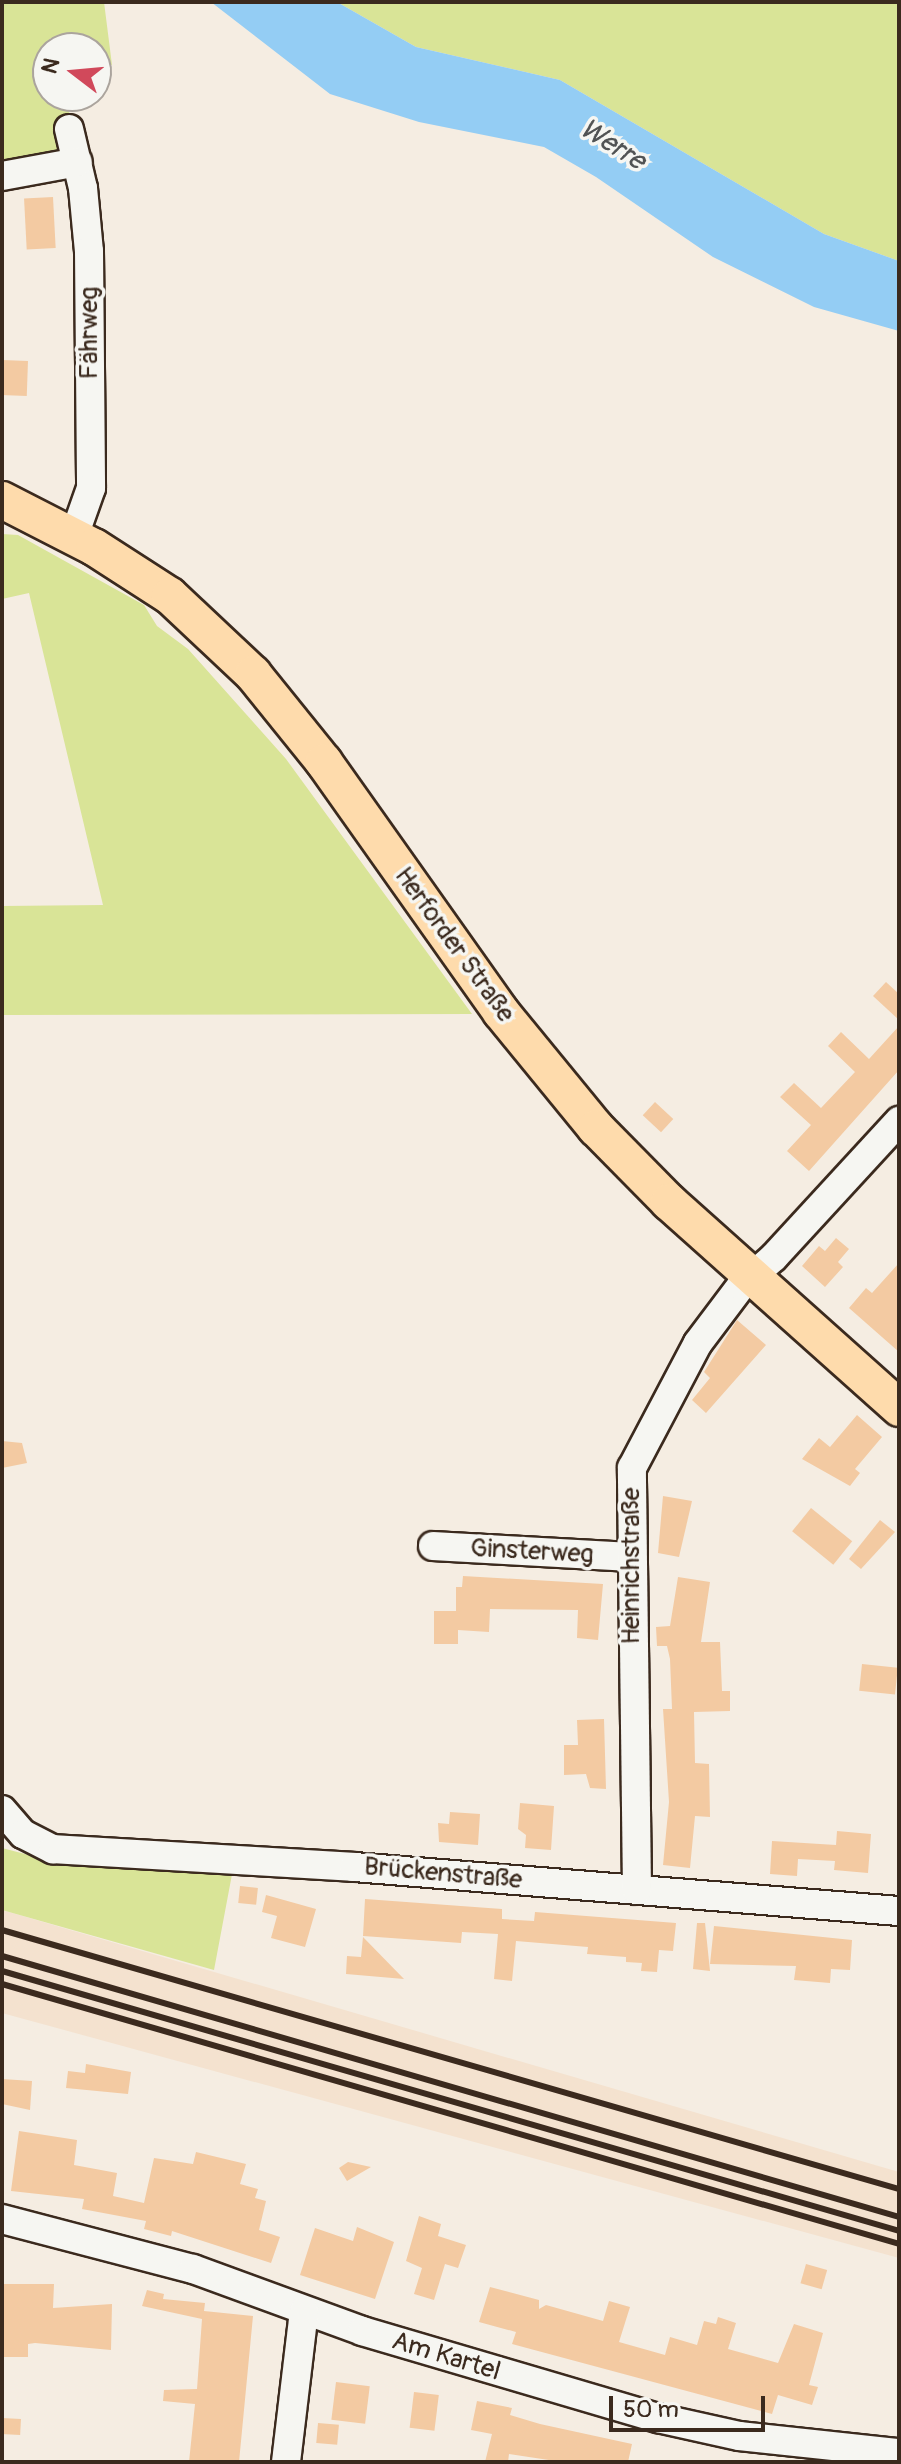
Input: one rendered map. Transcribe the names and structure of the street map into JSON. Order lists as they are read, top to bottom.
{
  "streets": {
    "main road": ["Herforder Straße"],
    "street": [
      "Fährweg",
      "Ginsterweg",
      "Heinrichstraße",
      "Brückenstraße",
      "Am Kartel"
    ]
  },
  "crossings": [
    ["Fährweg", "Herforder Straße"],
    ["Herforder Straße", "Heinrichstraße"],
    ["Ginsterweg", "Heinrichstraße"],
    ["Heinrichstraße", "Brückenstraße"]
  ],
  "water": ["Werre"],
  "scale_bar": "50 m",
  "north": "left"
}
